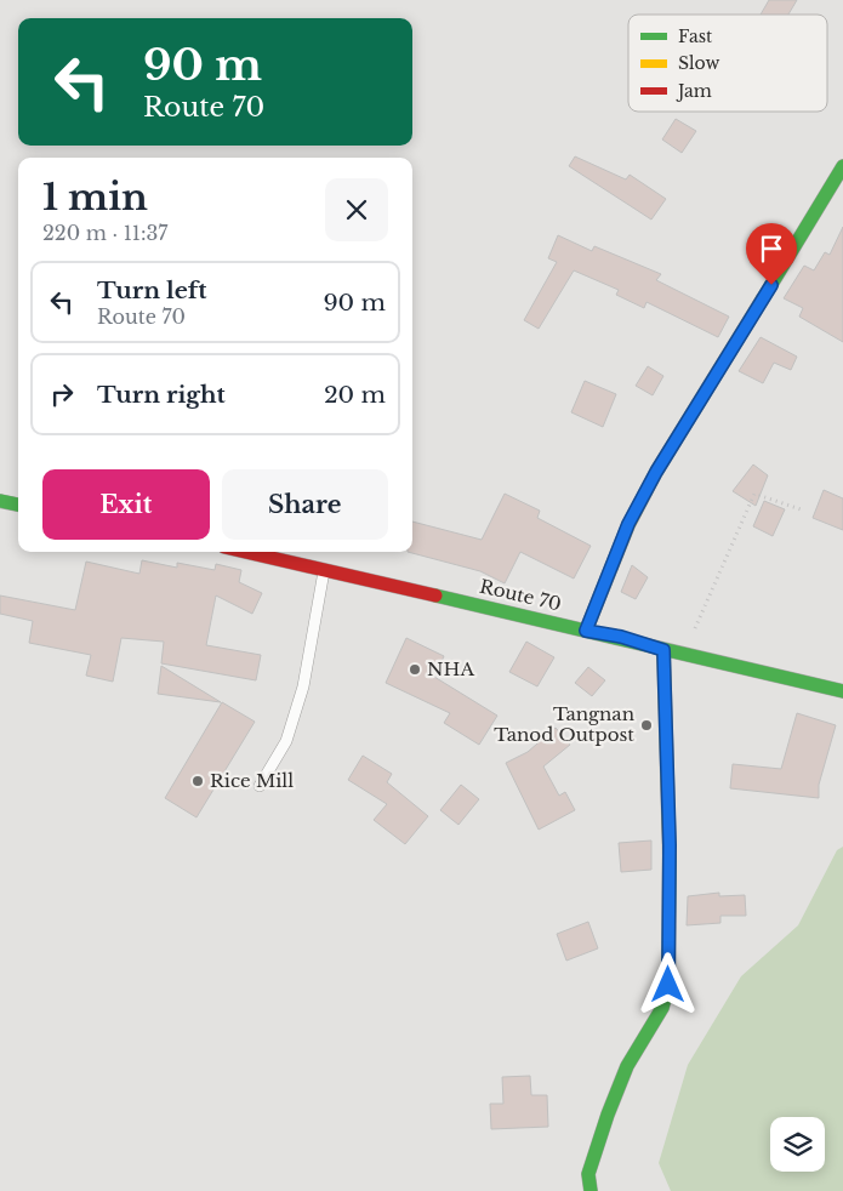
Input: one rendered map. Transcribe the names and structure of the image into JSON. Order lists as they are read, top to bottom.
{
  "streets": {
    "main road": ["Route 70"]
  },
  "places": ["NHA", "Tangnan Tanod Outpost", "Rice Mill"],
  "legend": ["Fast", "Slow", "Jam"],
  "page": {
    "turn": ["90 m", "Route 70"],
    "heading": ["1 min", "220 m · 11:37"],
    "list": [
      {
        "name": "Turn left",
        "note": "Route 70",
        "value": "90 m"
      },
      {
        "name": "Turn right",
        "value": "20 m"
      }
    ],
    "buttons": ["Exit", "Share"]
  }
}
